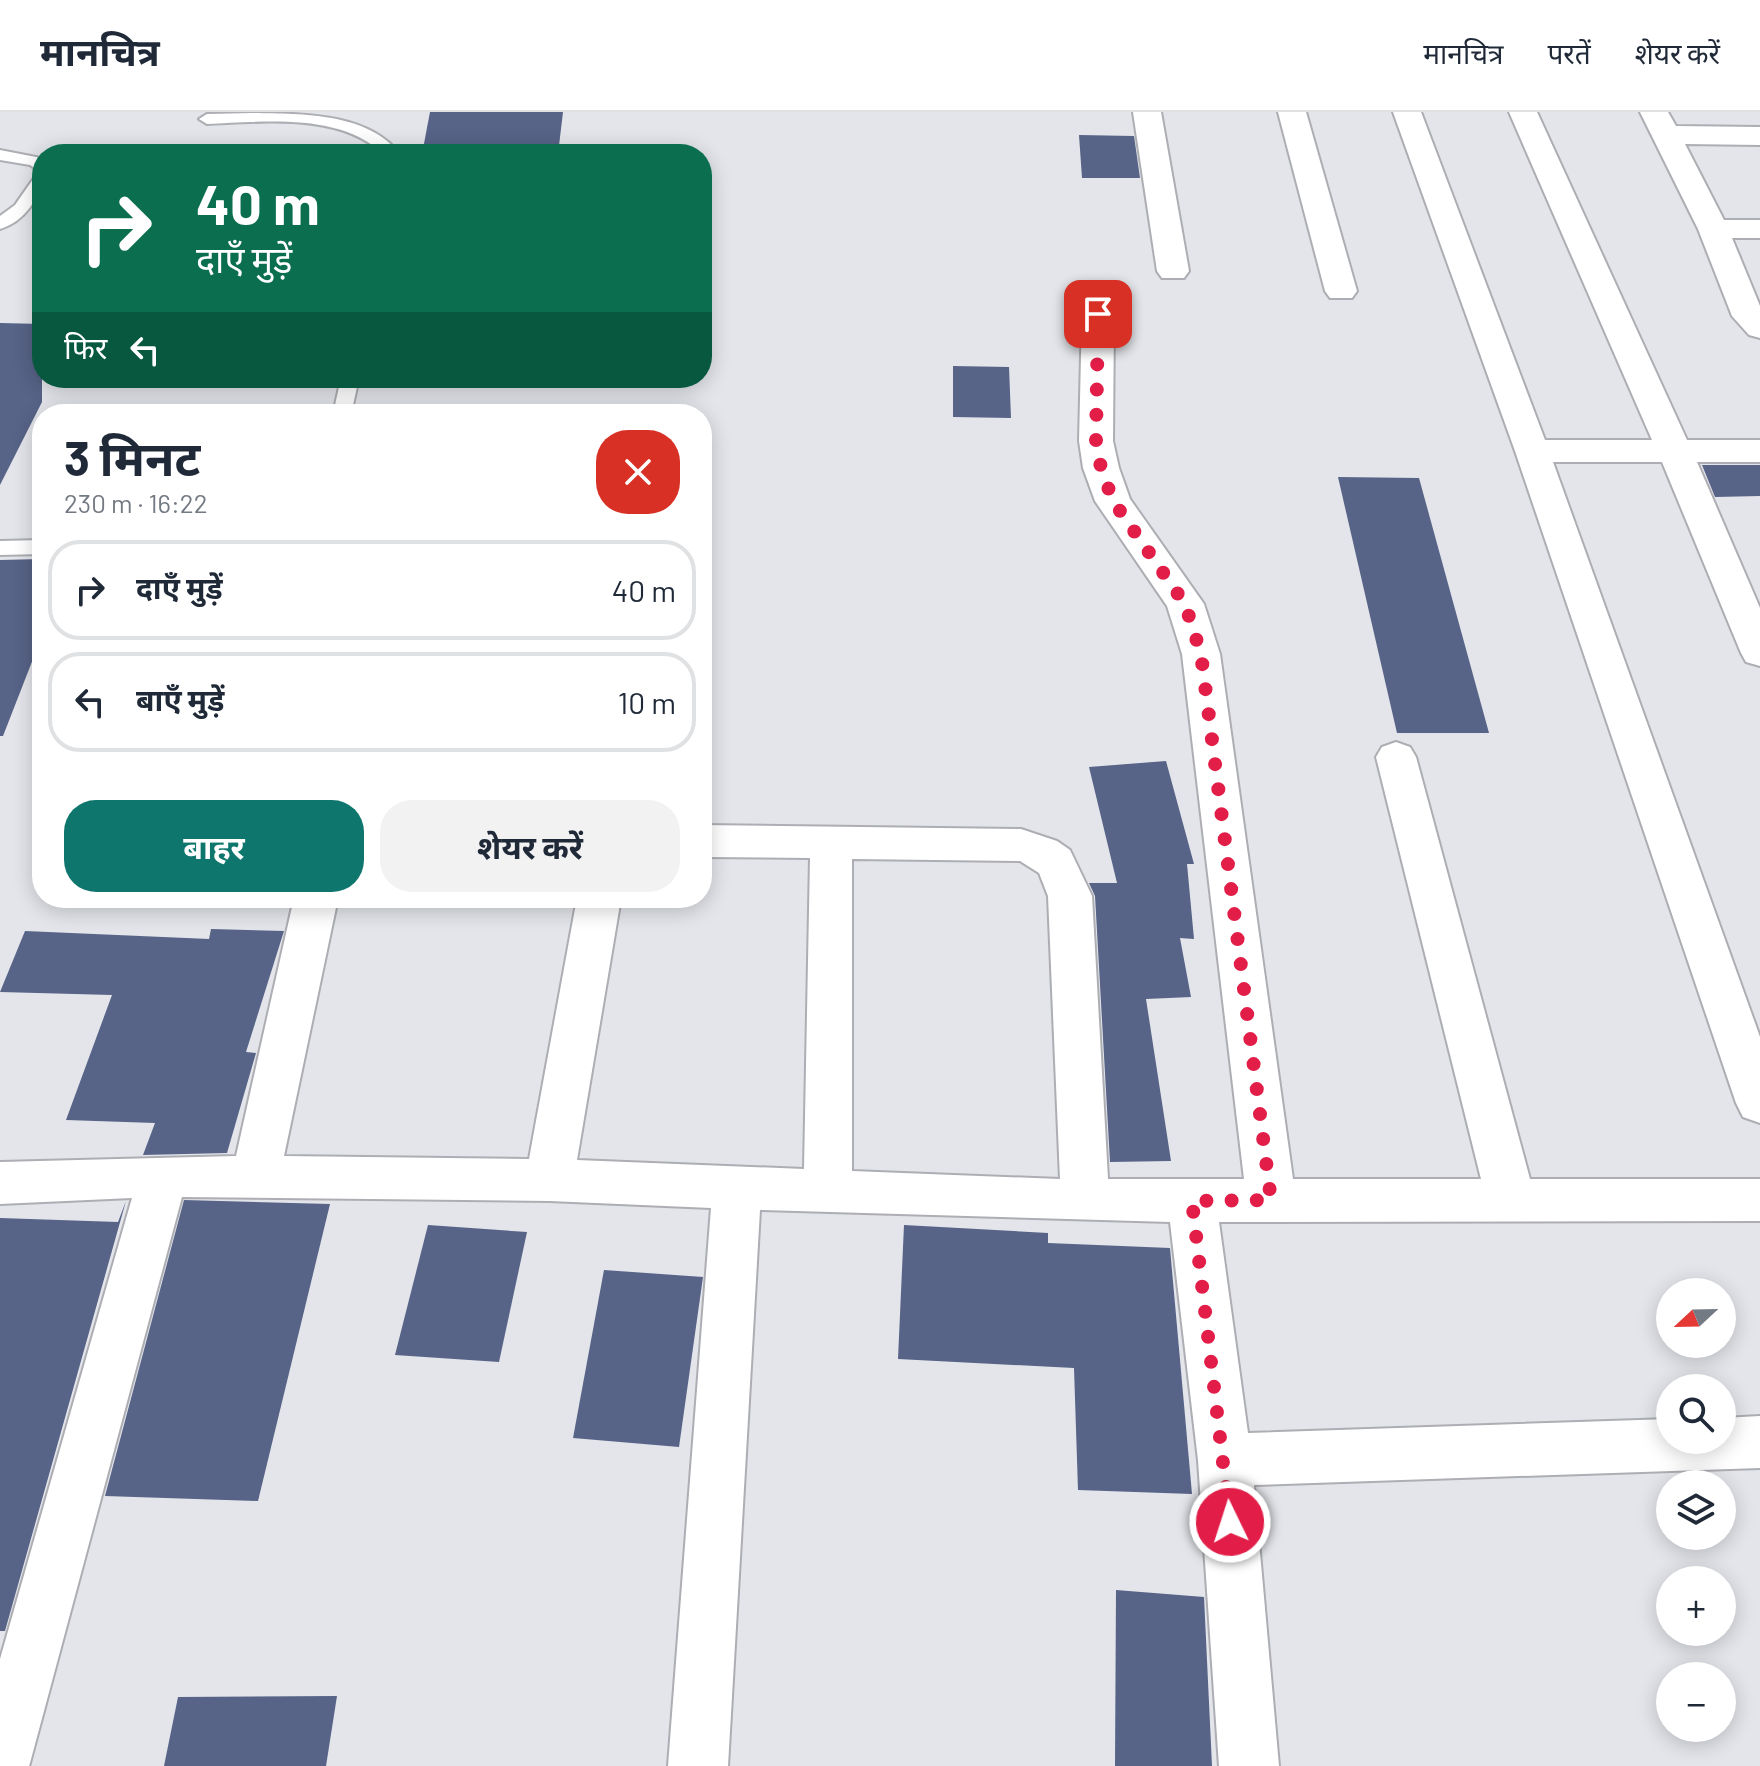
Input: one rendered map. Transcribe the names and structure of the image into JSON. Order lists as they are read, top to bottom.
{
  "north": "left",
  "page": {
    "header": "मानचित्र",
    "nav": ["मानचित्र", "परतें", "शेयर करें"],
    "turn": ["40 m", "दाएँ मुड़ें"],
    "then": "फिर",
    "heading": ["3 मिनट", "230 m · 16:22"],
    "list": [
      {
        "name": "दाएँ मुड़ें",
        "value": "40 m"
      },
      {
        "name": "बाएँ मुड़ें",
        "value": "10 m"
      }
    ],
    "buttons": ["बाहर", "शेयर करें"],
    "map_buttons": ["+", "−"]
  }
}
